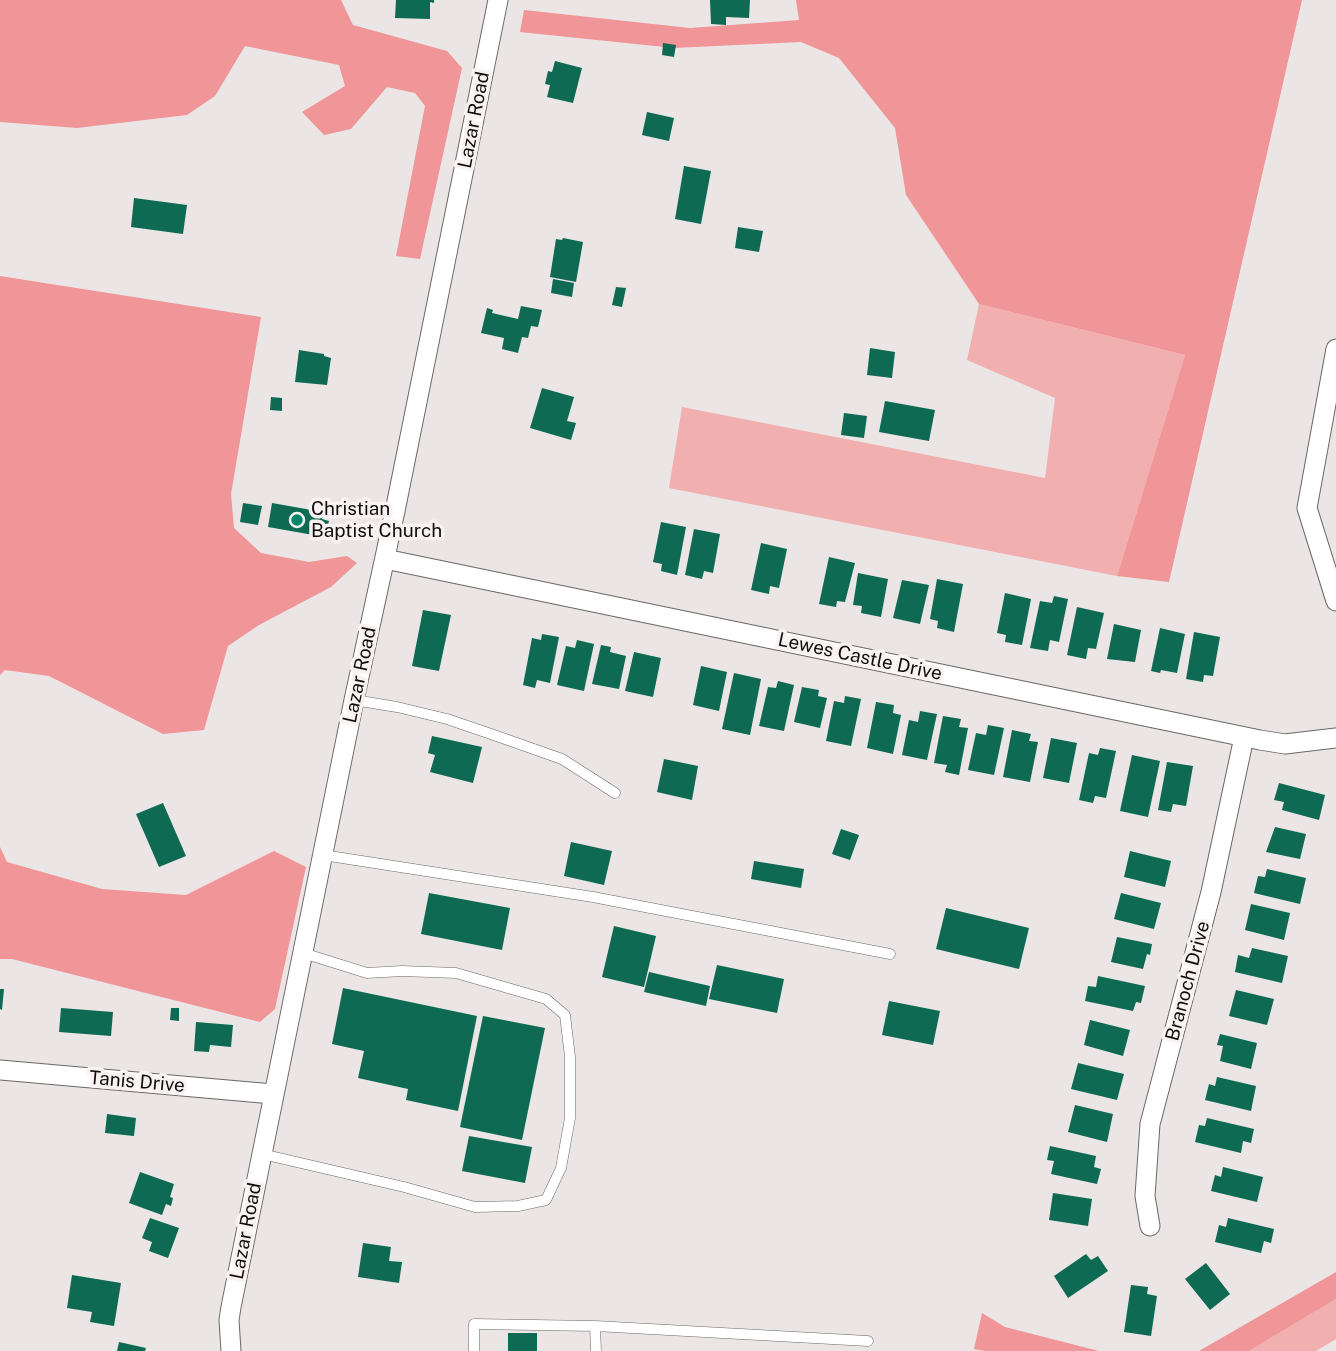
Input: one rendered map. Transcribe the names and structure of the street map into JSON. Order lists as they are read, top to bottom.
{
  "streets": {
    "street": [
      "Lazar Road",
      "Lewes Castle Drive",
      "Branoch Drive",
      "Tanis Drive"
    ]
  },
  "crossings": [
    ["Lazar Road", "Lewes Castle Drive"],
    ["Lazar Road", "Tanis Drive"],
    ["Lewes Castle Drive", "Branoch Drive"]
  ],
  "places": ["Christian Baptist Church"]
}
